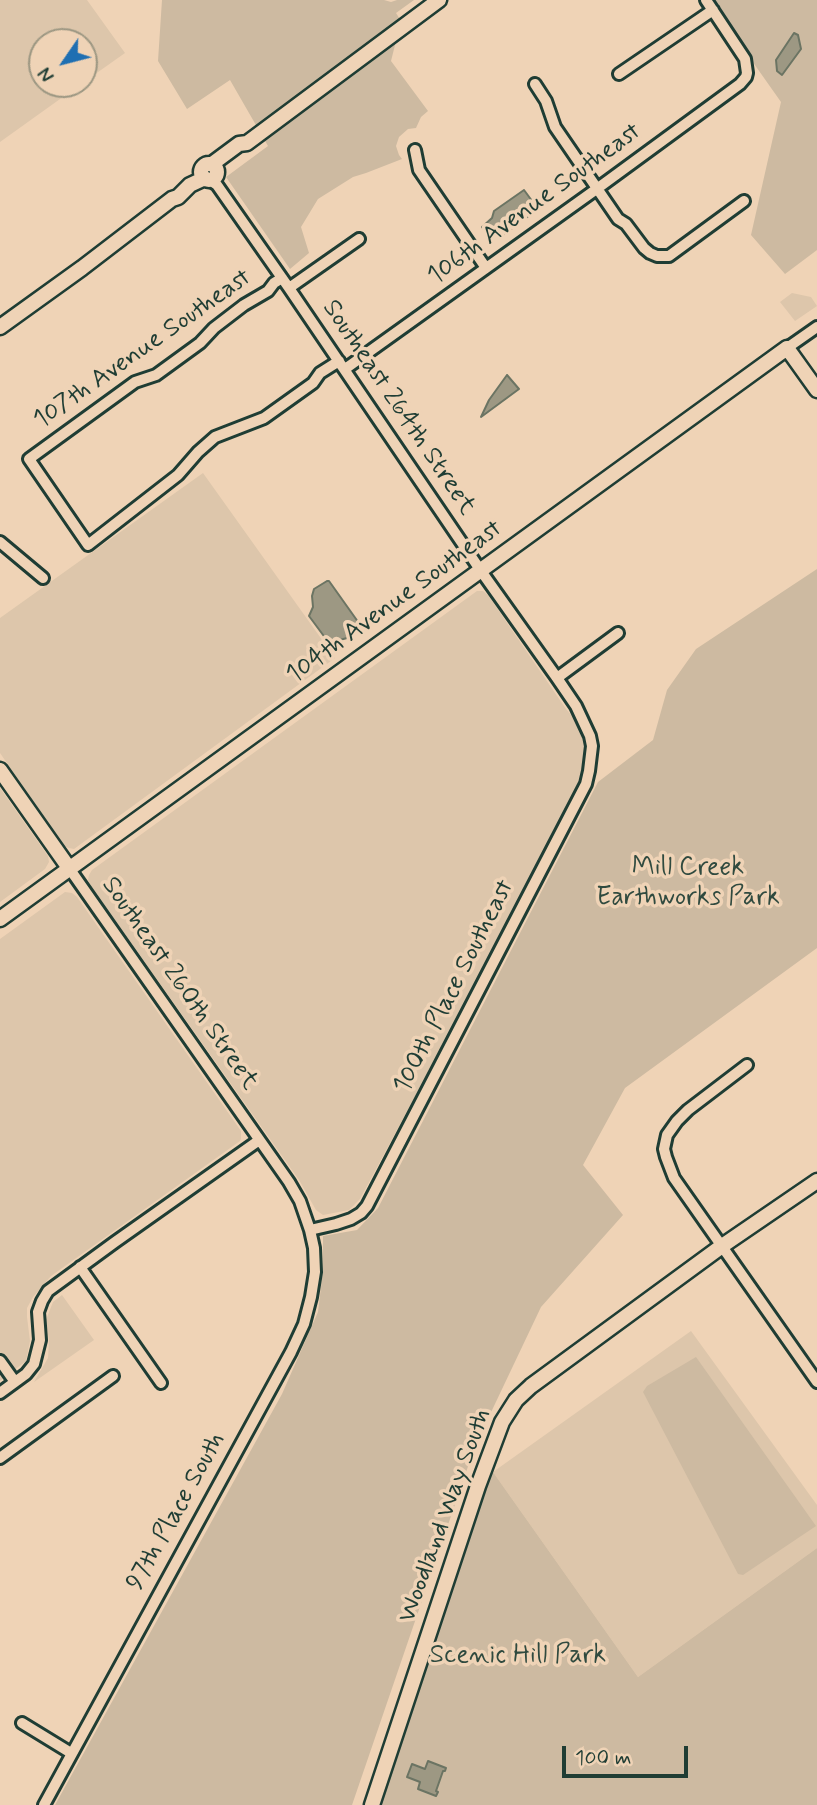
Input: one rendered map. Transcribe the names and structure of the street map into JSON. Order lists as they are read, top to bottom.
{
  "streets": {
    "street": [
      "106th Avenue Southeast",
      "107th Avenue Southeast",
      "Southeast 264th Street",
      "104th Avenue Southeast",
      "Southeast 260th Street",
      "100th Place Southeast",
      "97th Place South",
      "Woodland Way South"
    ]
  },
  "crossings": [
    ["106th Avenue Southeast", "107th Avenue Southeast"],
    ["106th Avenue Southeast", "Southeast 264th Street"],
    ["107th Avenue Southeast", "Southeast 264th Street"],
    ["Southeast 264th Street", "104th Avenue Southeast"],
    ["Southeast 264th Street", "100th Place Southeast"],
    ["104th Avenue Southeast", "Southeast 260th Street"],
    ["Southeast 260th Street", "100th Place Southeast"],
    ["Southeast 260th Street", "97th Place South"],
    ["100th Place Southeast", "97th Place South"]
  ],
  "parks": ["Mill Creek Earthworks Park", "Scenic Hill Park"],
  "scale_bar": "100 m",
  "north": "bottom left"
}
